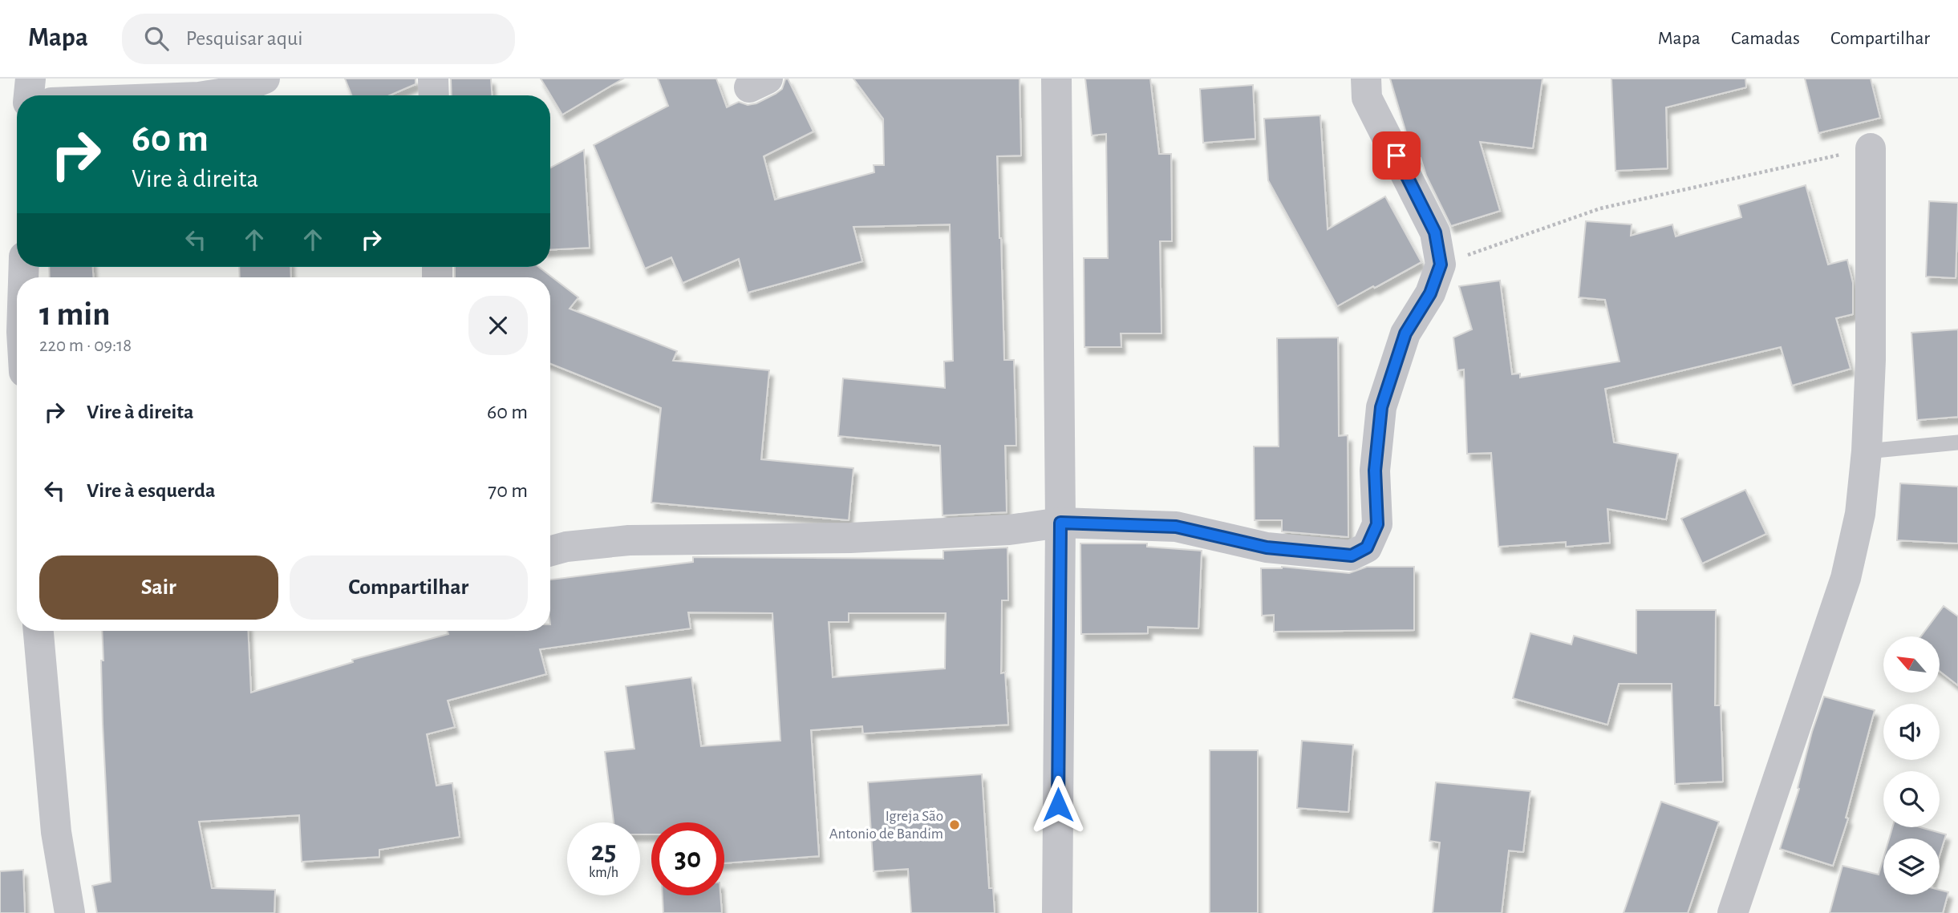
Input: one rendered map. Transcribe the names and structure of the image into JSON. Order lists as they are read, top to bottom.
{
  "places": ["Igreja São Antonio de Bandim"],
  "north": "top left",
  "page": {
    "header": "Mapa",
    "search": "Pesquisar aqui",
    "nav": ["Mapa", "Camadas", "Compartilhar"],
    "turn": ["60 m", "Vire à direita"],
    "heading": ["1 min", "220 m · 09:18"],
    "list": [
      {
        "name": "Vire à direita",
        "value": "60 m"
      },
      {
        "name": "Vire à esquerda",
        "value": "70 m"
      }
    ],
    "buttons": ["Sair", "Compartilhar"],
    "speed": "25 km/h",
    "limit": "30"
  }
}
